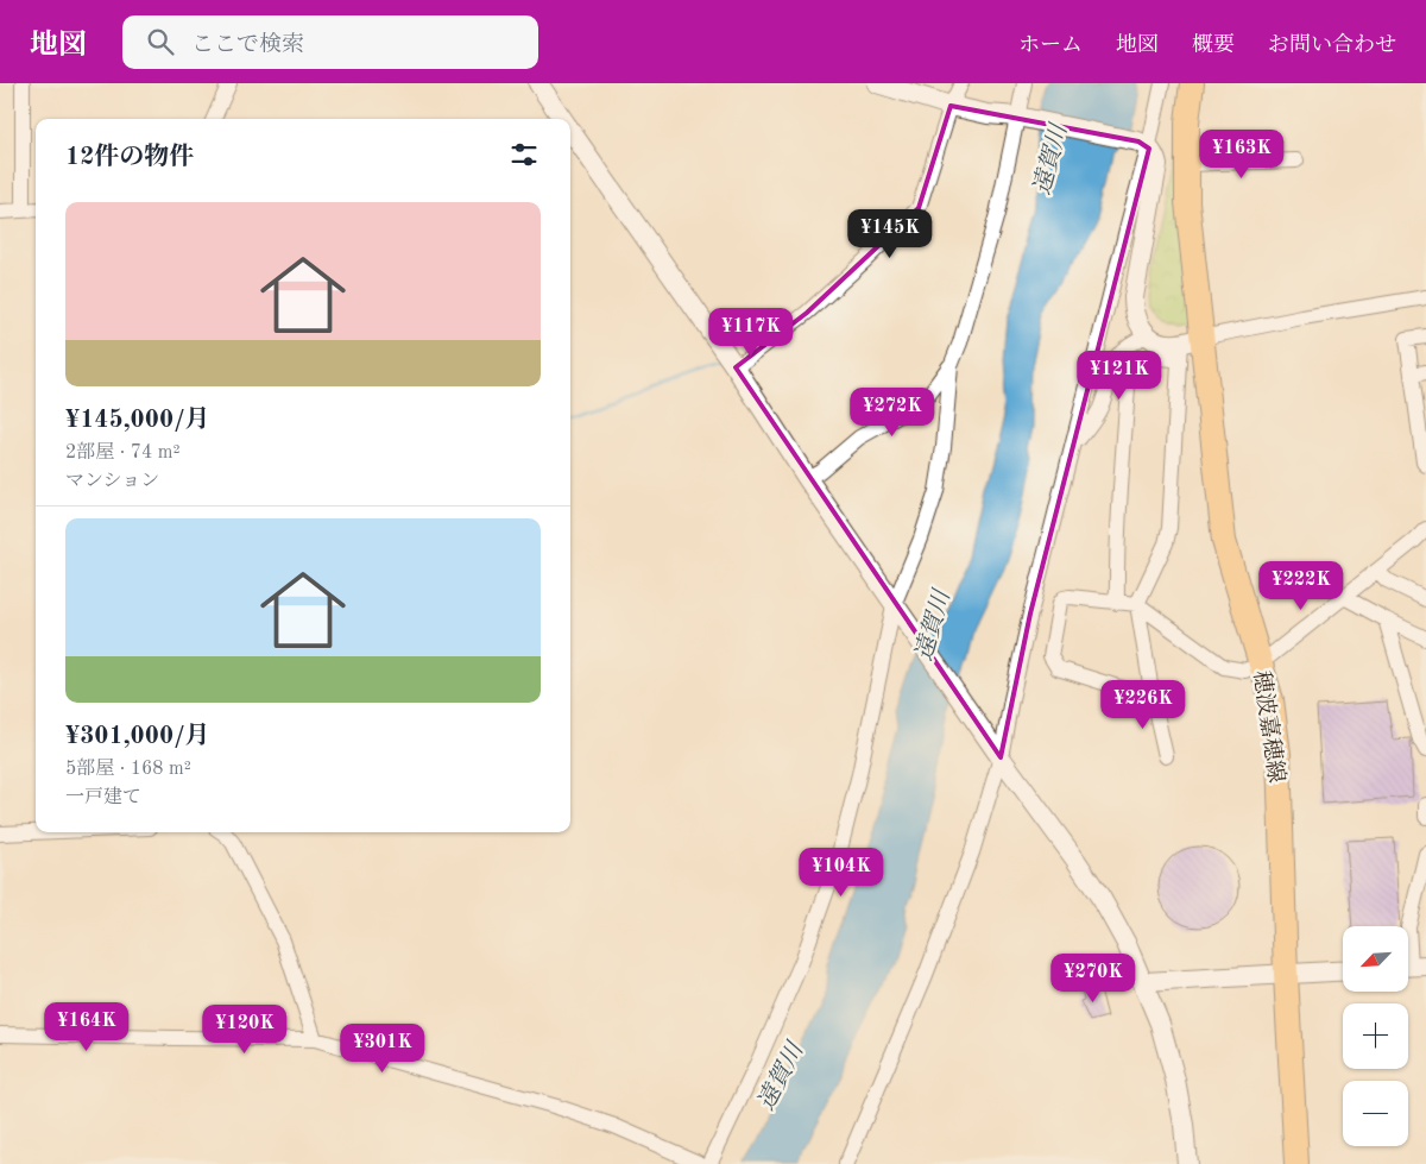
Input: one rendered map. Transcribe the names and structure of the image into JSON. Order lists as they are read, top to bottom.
{
  "streets": {
    "main road": ["穂波嘉穂線"]
  },
  "water": ["遠賀川"],
  "north": "bottom left",
  "page": {
    "header": "地図",
    "search": "ここで検索",
    "nav": [
      "ホーム",
      "地図",
      "概要",
      "お問い合わせ"
    ],
    "heading": "12件の物件",
    "price": [
      "¥163K",
      "¥145K",
      "¥117K",
      "¥121K",
      "¥272K",
      "¥222K",
      "¥226K",
      "¥104K",
      "¥270K",
      "¥164K",
      "¥120K",
      "¥301K"
    ],
    "list": [
      {
        "name": "¥145,000/月",
        "note": "2部屋 · 74 m² · マンション"
      },
      {
        "name": "¥301,000/月",
        "note": "5部屋 · 168 m² · 一戸建て"
      }
    ],
    "map_buttons": ["+", "−"]
  }
}
